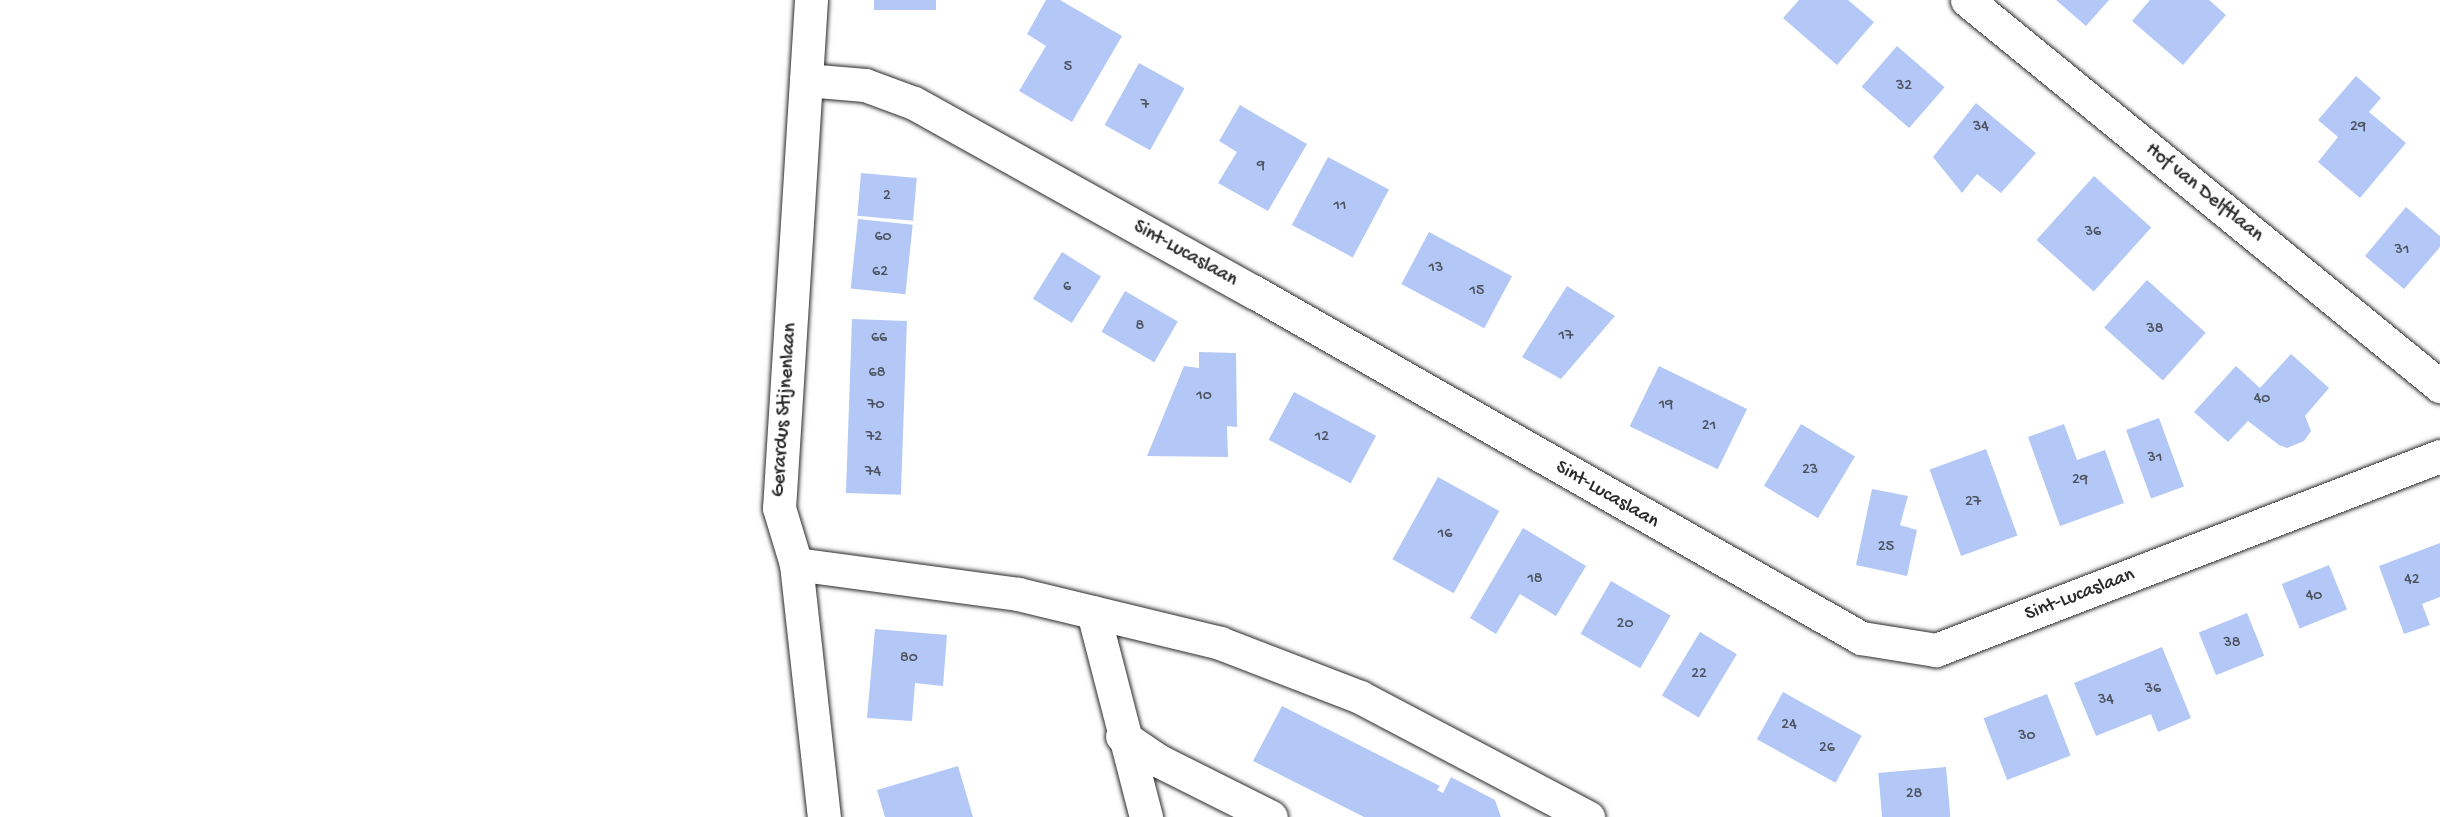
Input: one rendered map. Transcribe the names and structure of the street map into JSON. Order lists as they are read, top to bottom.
{
  "streets": {
    "street": ["Hof van Delftlaan", "Sint-Lucaslaan", "Gerardus Stijnenlaan"]
  },
  "crossings": [
    ["Sint-Lucaslaan", "Gerardus Stijnenlaan"]
  ],
  "house_numbers": [
    "5",
    "32",
    "7",
    "34",
    "29",
    "9",
    "2",
    "11",
    "36",
    "60",
    "31",
    "13",
    "62",
    "6",
    "15",
    "8",
    "38",
    "17",
    "66",
    "68",
    "10",
    "40",
    "70",
    "19",
    "21",
    "72",
    "12",
    "31",
    "23",
    "74",
    "29",
    "27",
    "16",
    "25",
    "18",
    "42",
    "40",
    "20",
    "38",
    "80",
    "22",
    "36",
    "34",
    "24",
    "30",
    "26",
    "28"
  ]
}
